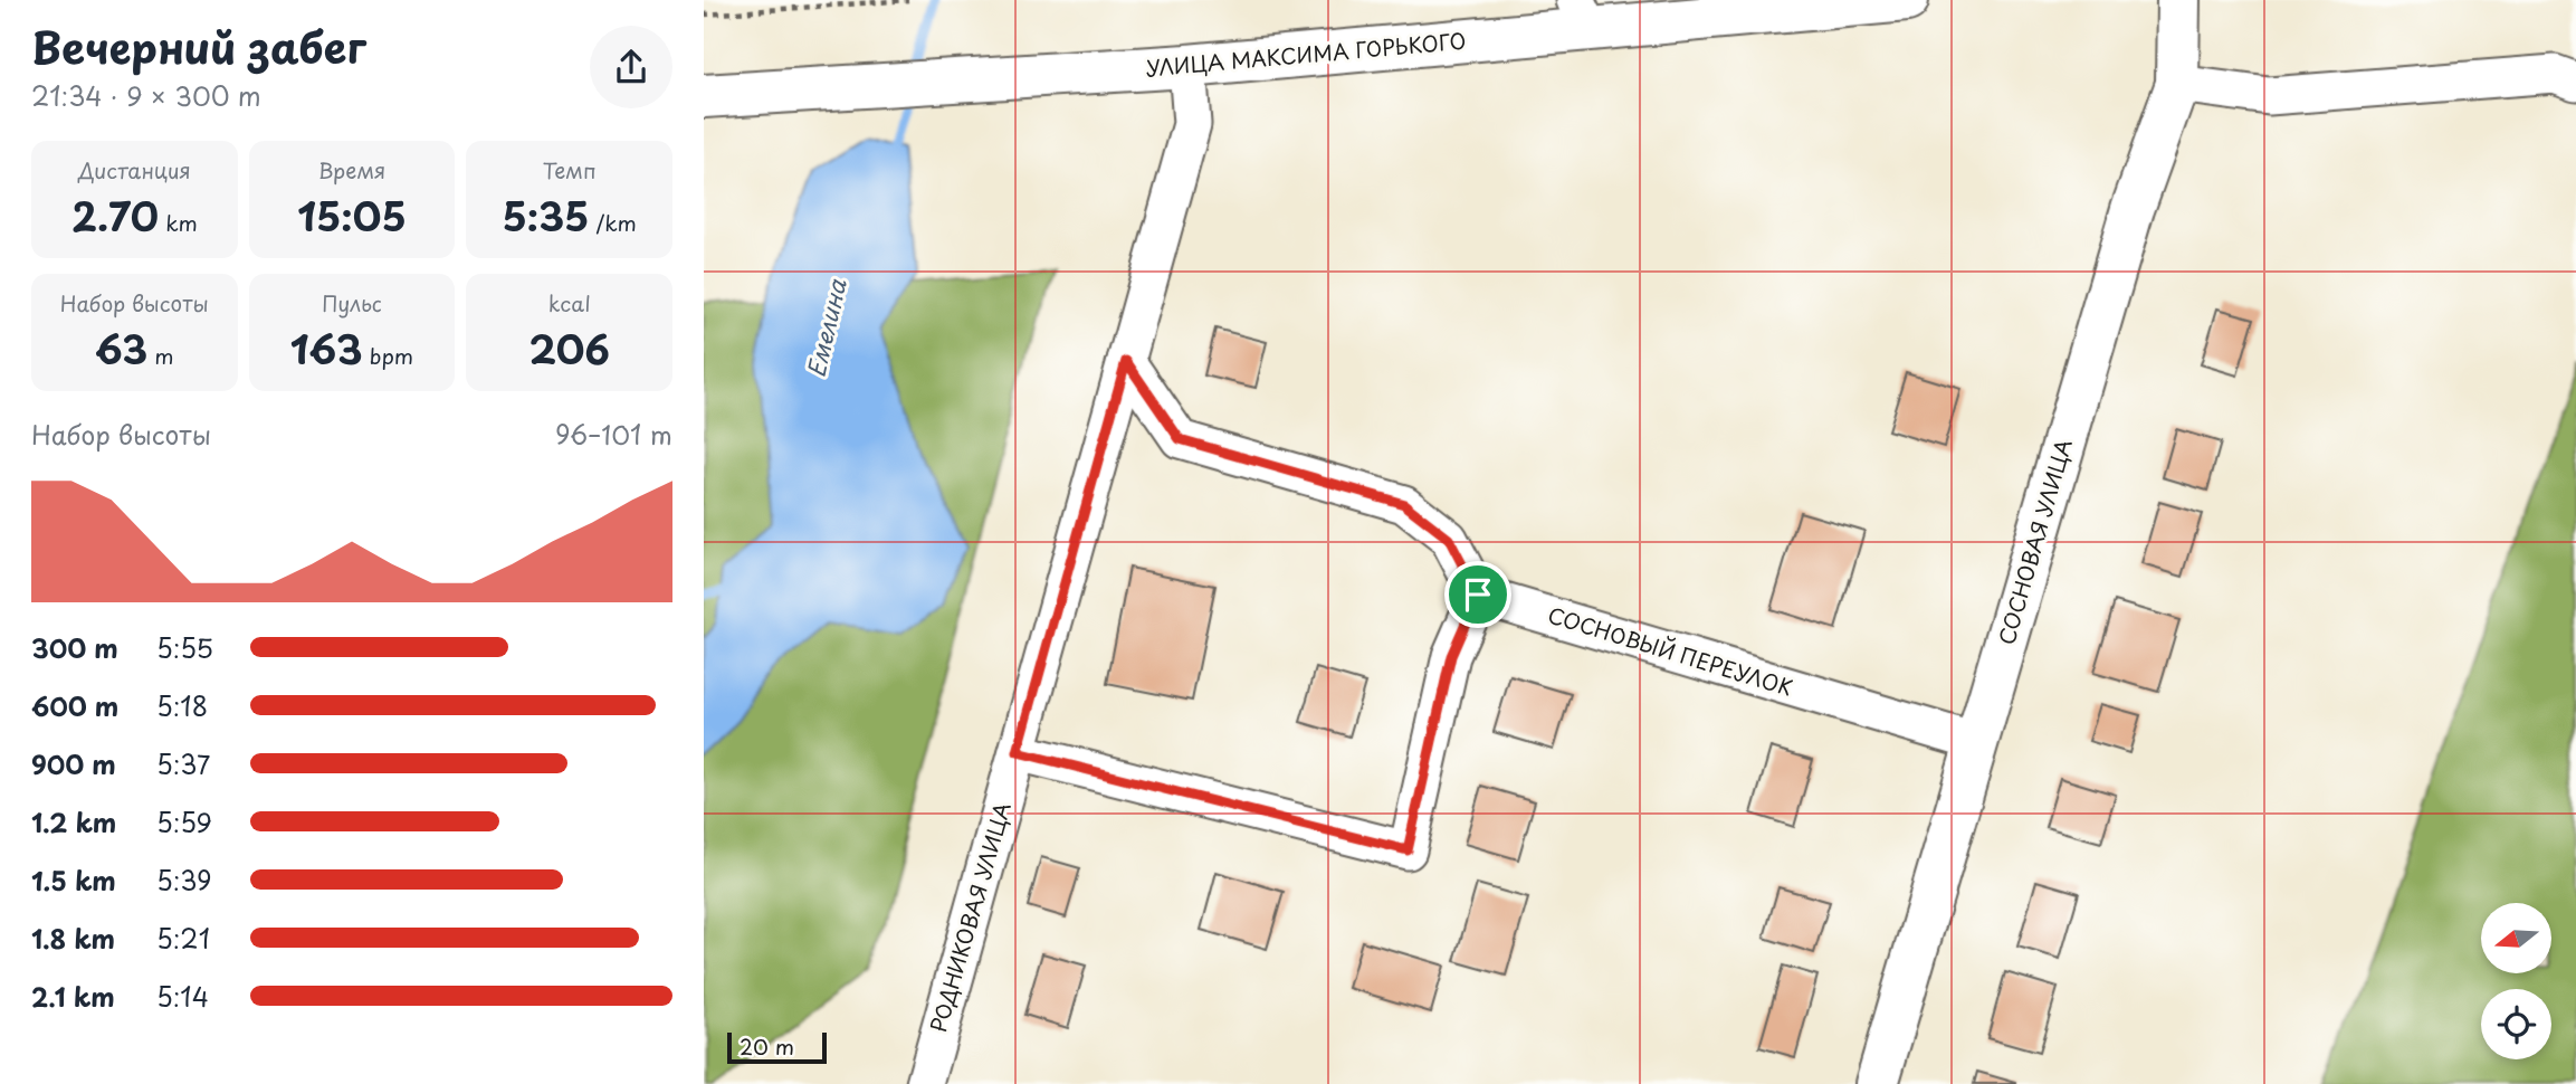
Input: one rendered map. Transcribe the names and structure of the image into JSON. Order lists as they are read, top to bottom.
{
  "streets": {
    "main road": ["УЛИЦА МАКСИМА ГОРЬКОГО", "СОСНОВАЯ УЛИЦА"],
    "street": ["СОСНОВЫЙ ПЕРЕУЛОК", "РОДНИКОВАЯ УЛИЦА"]
  },
  "crossings": [
    ["УЛИЦА МАКСИМА ГОРЬКОГО", "РОДНИКОВАЯ УЛИЦА"],
    ["СОСНОВАЯ УЛИЦА", "СОСНОВЫЙ ПЕРЕУЛОК"]
  ],
  "water": ["Емелина"],
  "scale_bar": "20 m",
  "north": "left",
  "page": {
    "heading": ["Вечерний забег", "21:34 · 9 × 300 m"],
    "stats": [
      ["Дистанция", "2.70 km"],
      ["Время", "15:05"],
      ["Темп", "5:35 /km"],
      ["Набор высоты", "63 m"],
      ["Пульс", "163 bpm"],
      ["kcal", "206"]
    ],
    "chart": ["Набор высоты", "96–101 m"],
    "list": [
      {
        "name": "300 m",
        "note": "5:55"
      },
      {
        "name": "600 m",
        "note": "5:18"
      },
      {
        "name": "900 m",
        "note": "5:37"
      },
      {
        "name": "1.2 km",
        "note": "5:59"
      },
      {
        "name": "1.5 km",
        "note": "5:39"
      },
      {
        "name": "1.8 km",
        "note": "5:21"
      },
      {
        "name": "2.1 km",
        "note": "5:14"
      }
    ],
    "scale": "20 m"
  }
}
